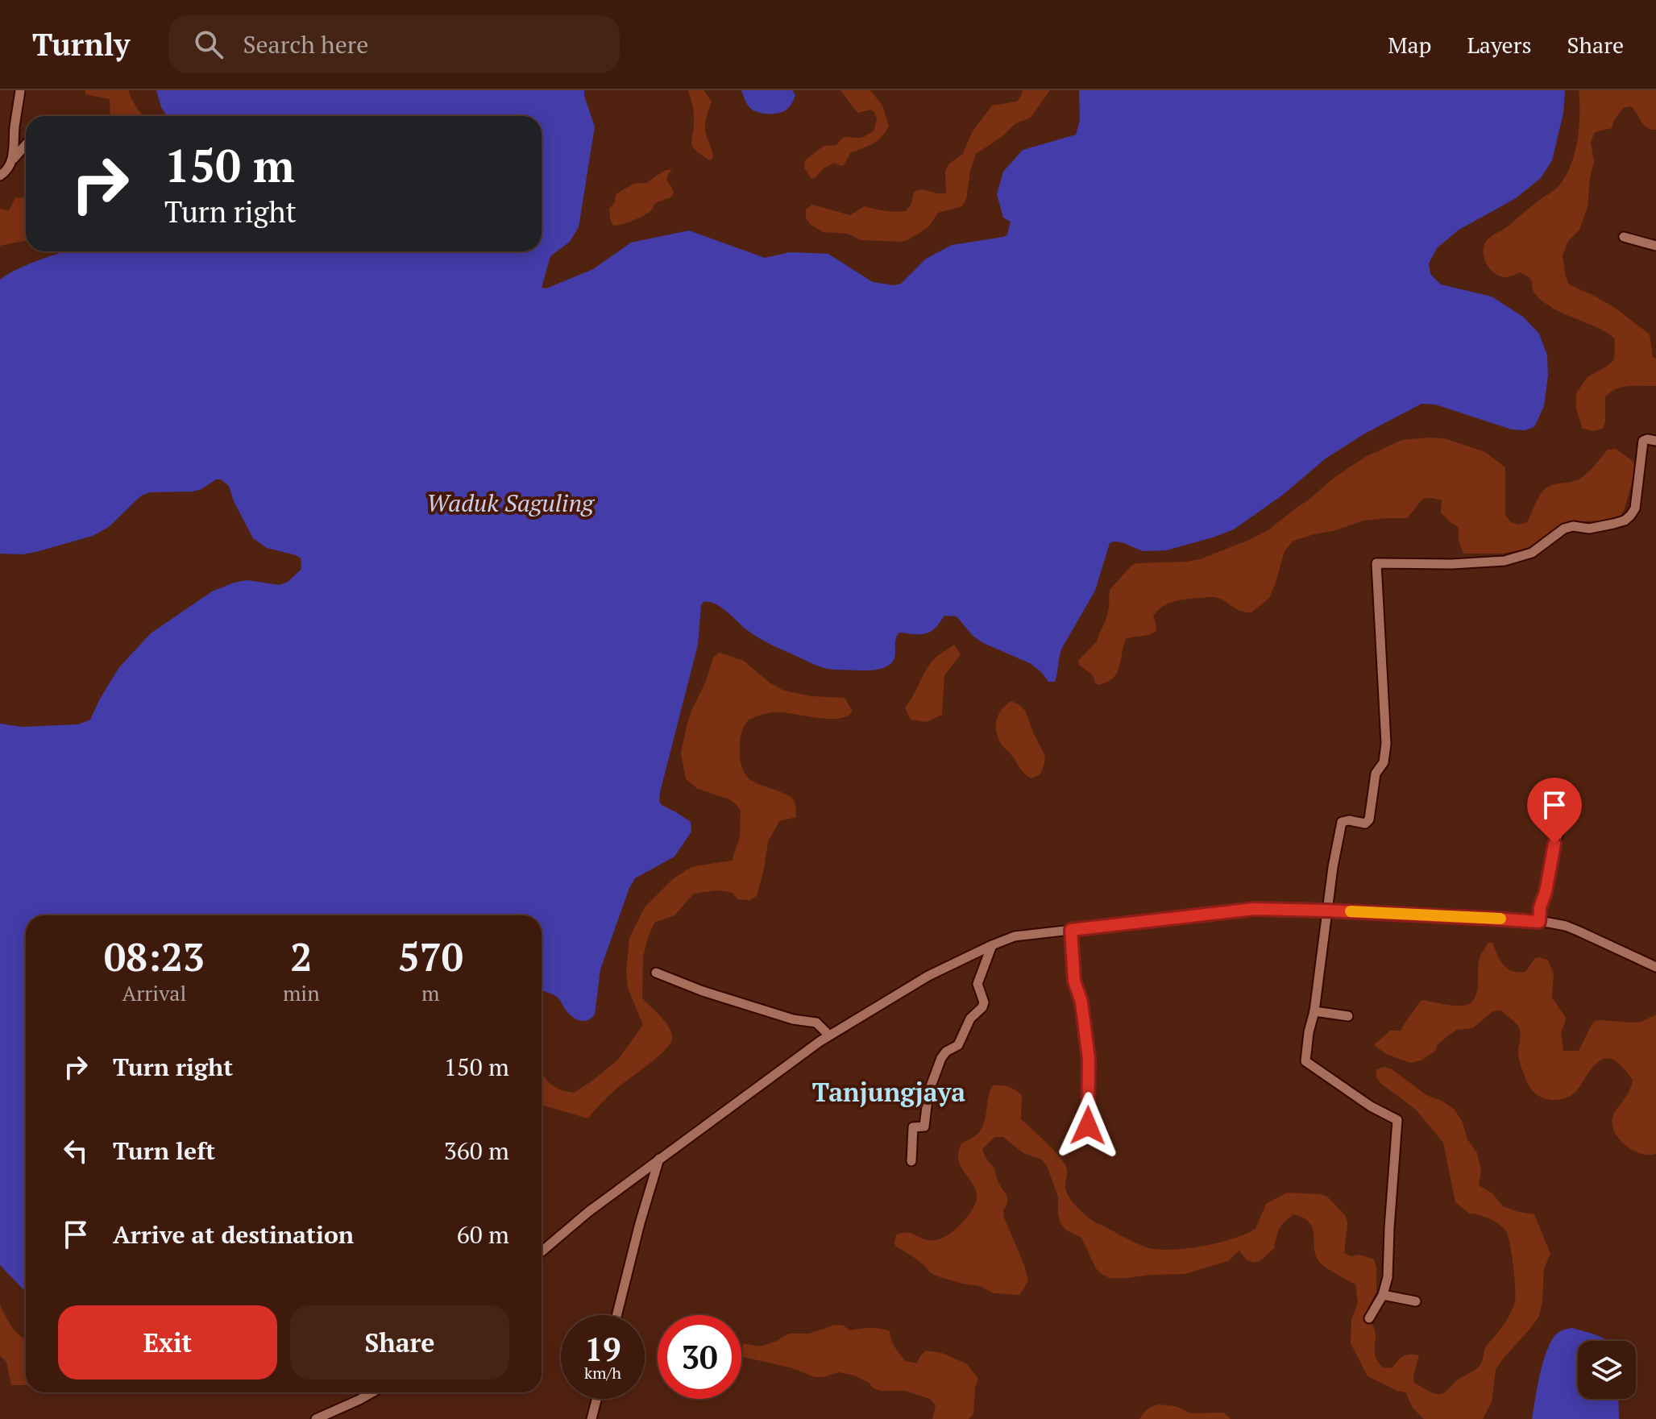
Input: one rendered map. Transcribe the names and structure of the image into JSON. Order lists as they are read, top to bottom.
{
  "districts": ["Tanjungjaya"],
  "water": ["Waduk Saguling"],
  "page": {
    "header": "Turnly",
    "search": "Search here",
    "nav": ["Map", "Layers", "Share"],
    "turn": ["150 m", "Turn right"],
    "eta": [
      "08:23",
      "Arrival",
      "2",
      "min",
      "570",
      "m"
    ],
    "list": [
      {
        "name": "Turn right",
        "value": "150 m"
      },
      {
        "name": "Turn left",
        "value": "360 m"
      },
      {
        "name": "Arrive at destination",
        "value": "60 m"
      }
    ],
    "buttons": ["Exit", "Share"],
    "speed": "19 km/h",
    "limit": "30"
  }
}
